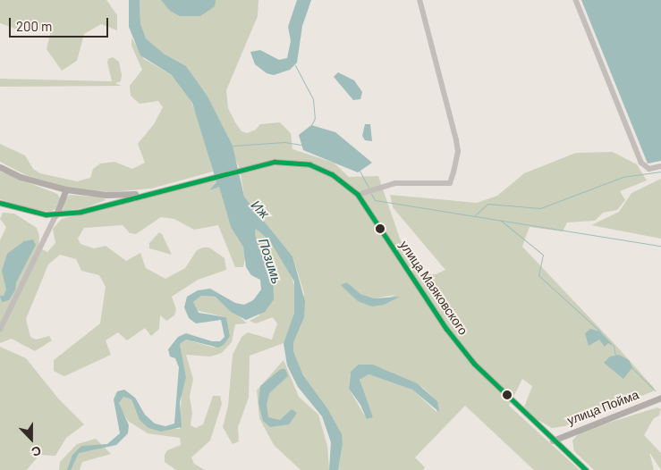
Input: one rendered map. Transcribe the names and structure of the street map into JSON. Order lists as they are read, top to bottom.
{
  "streets": {
    "main road": ["улица Маяковского", "улица Пойма"]
  },
  "crossings": [
    ["улица Маяковского", "улица Пойма"]
  ],
  "water": ["Иж", "Позимь"],
  "scale_bar": "200 m",
  "north": "bottom"
}
